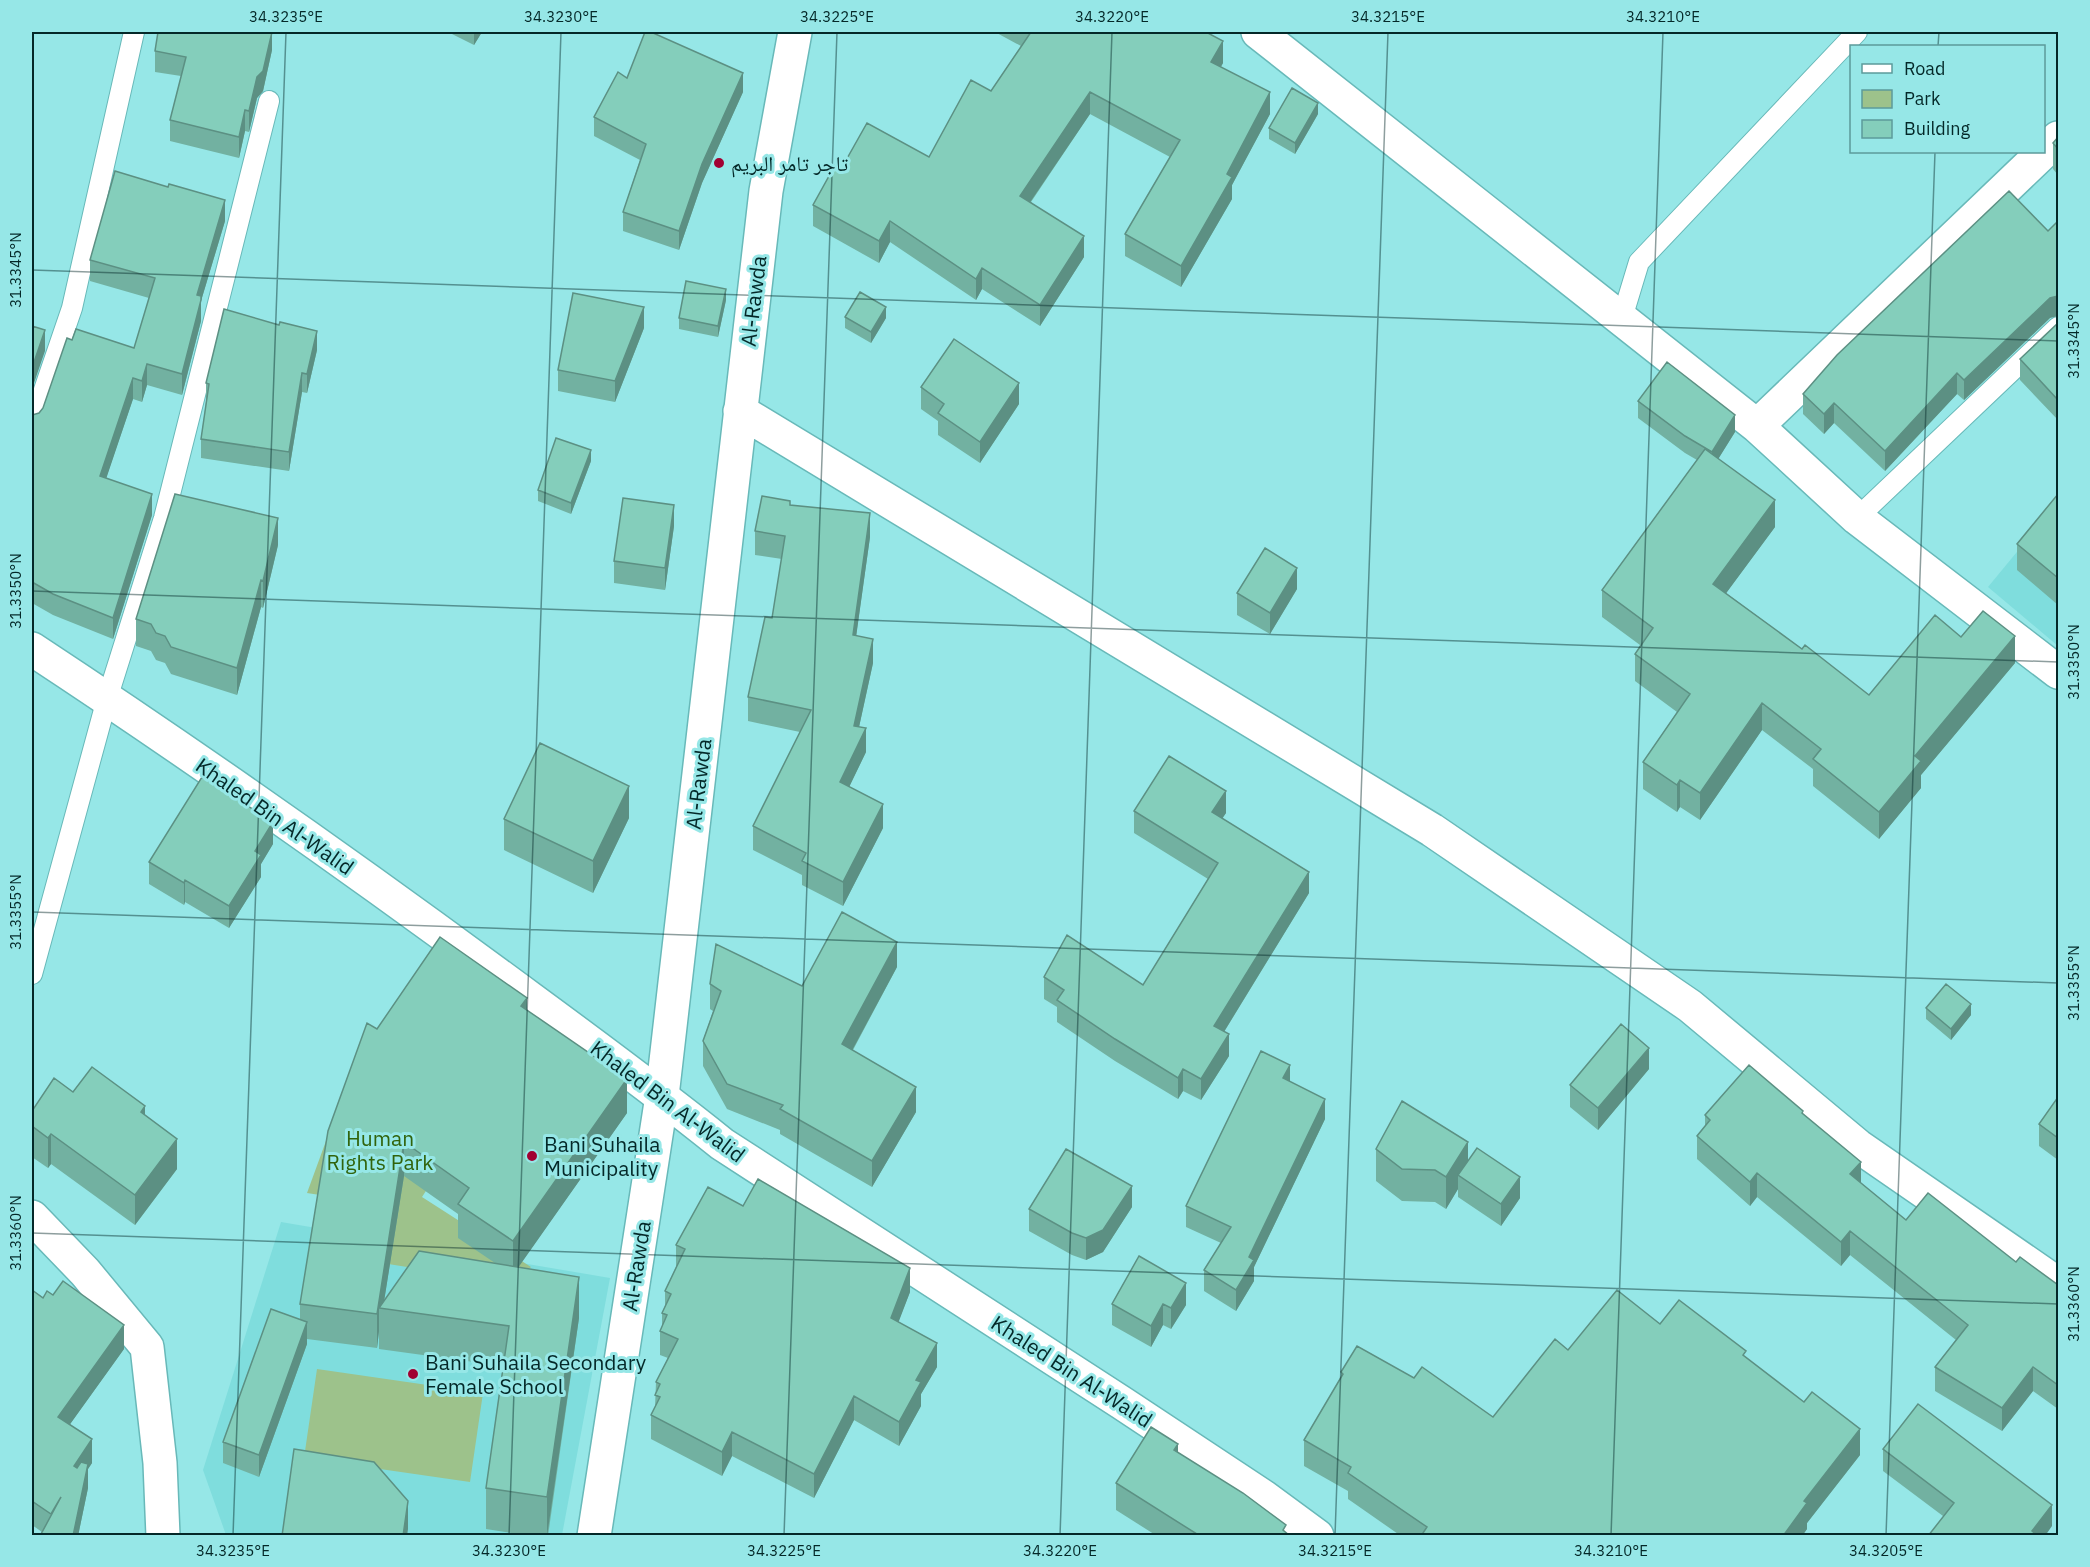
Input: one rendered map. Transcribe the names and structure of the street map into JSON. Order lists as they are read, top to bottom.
{
  "streets": {
    "street": ["Al-Rawda", "Khaled Bin Al-Walid"]
  },
  "crossings": [
    ["Al-Rawda", "Khaled Bin Al-Walid"]
  ],
  "parks": ["Human Rights Park"],
  "places": ["تاجر تامر البريم", "Bani Suhaila Municipality", "Bani Suhaila Secondary Female School"],
  "legend": ["Road", "Park", "Building"],
  "coordinates": [
    "34.3235°E",
    "34.3230°E",
    "34.3225°E",
    "34.3220°E",
    "34.3215°E",
    "34.3210°E",
    "31.3345°N",
    "31.3350°N",
    "31.3355°N",
    "31.3360°N",
    "34.3205°E"
  ]
}
